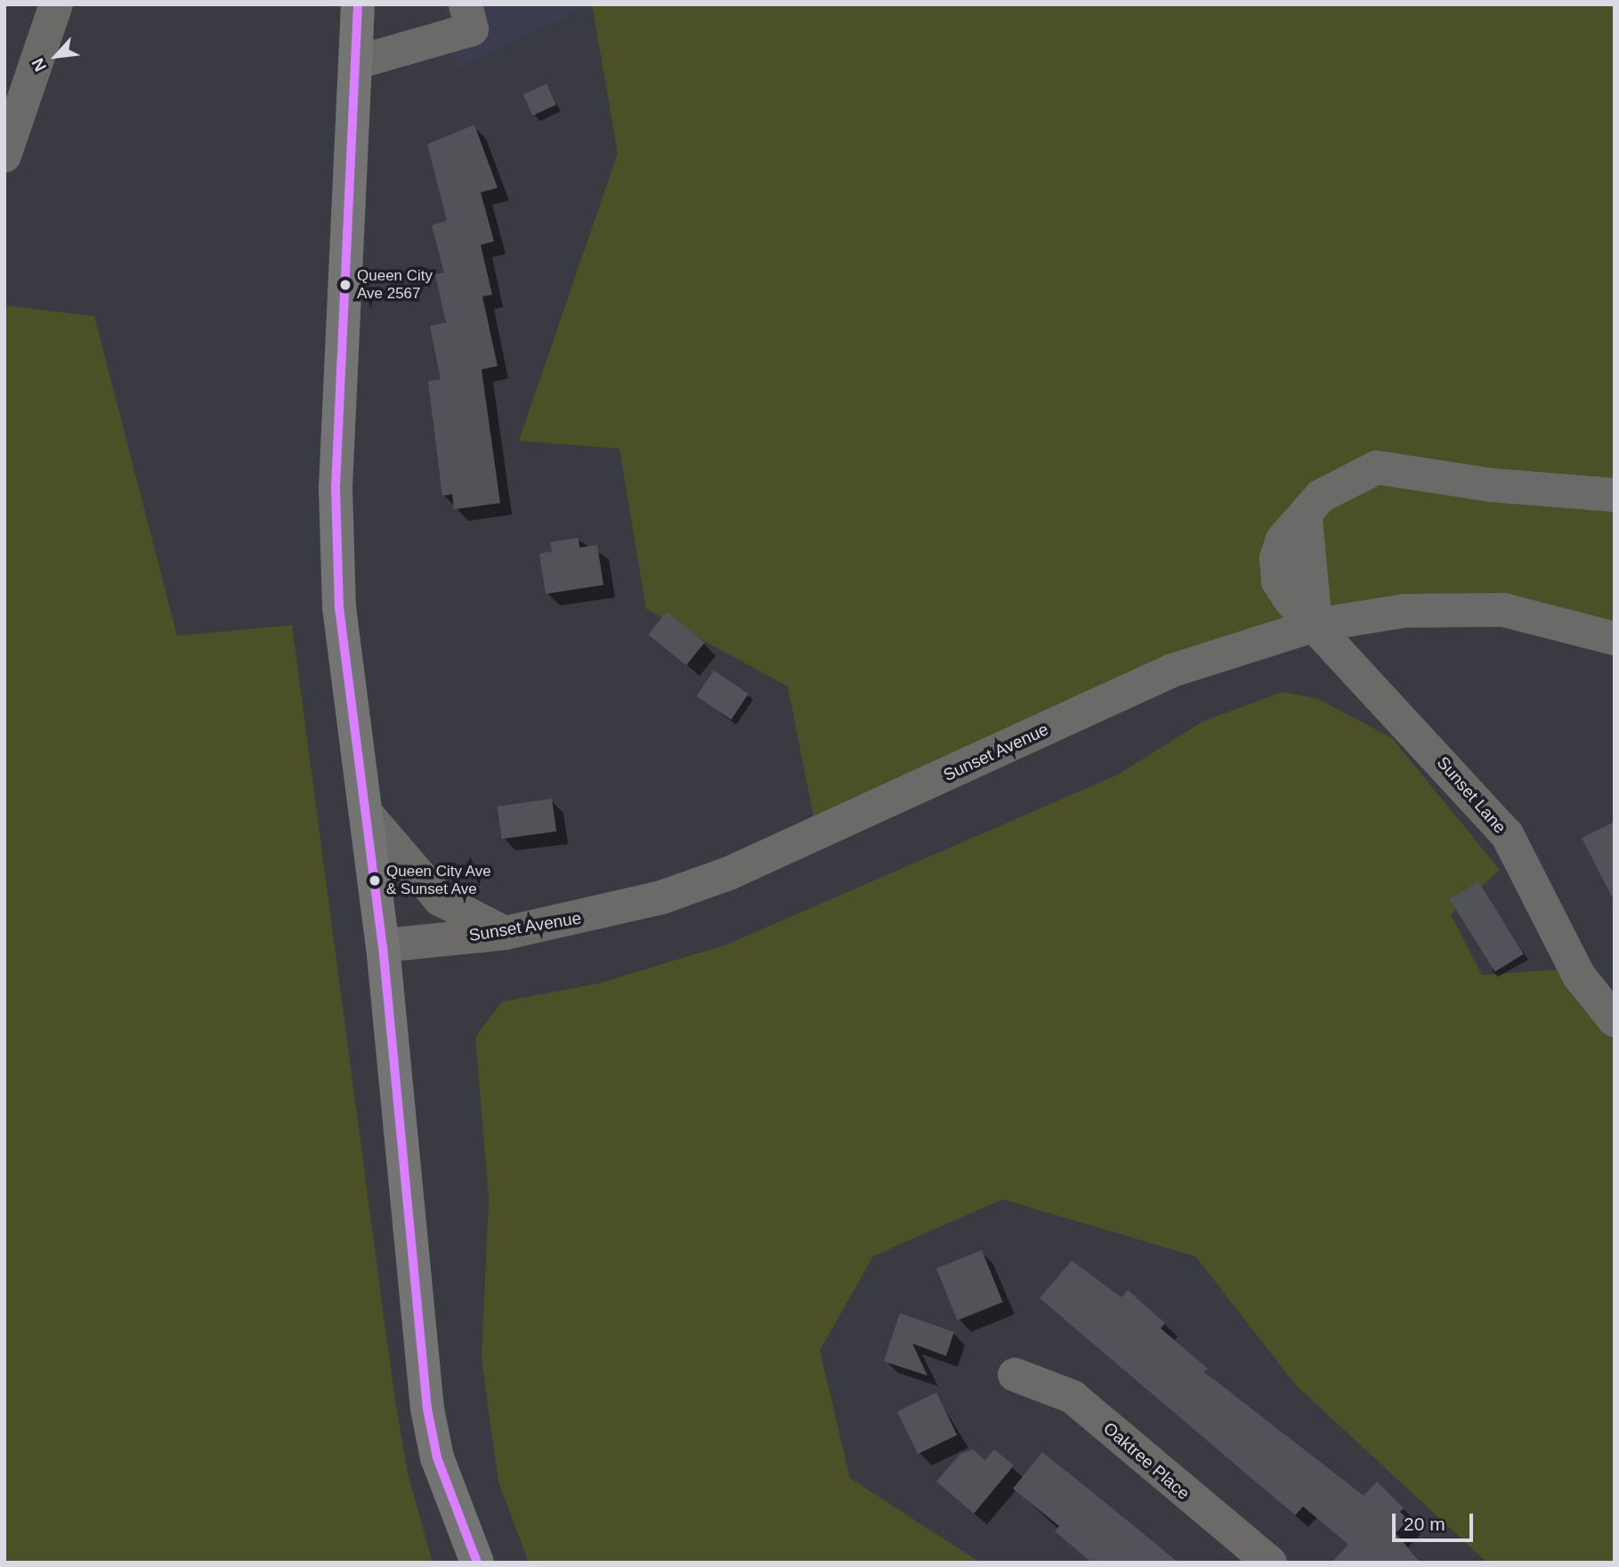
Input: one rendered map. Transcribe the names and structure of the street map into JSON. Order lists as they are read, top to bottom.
{
  "streets": {
    "street": ["Sunset Avenue", "Sunset Lane", "Oaktree Place"]
  },
  "crossings": [
    ["Sunset Avenue", "Sunset Lane"]
  ],
  "places": ["Queen City Ave 2567", "Queen City Ave & Sunset Ave"],
  "scale_bar": "20 m",
  "north": "bottom left"
}
